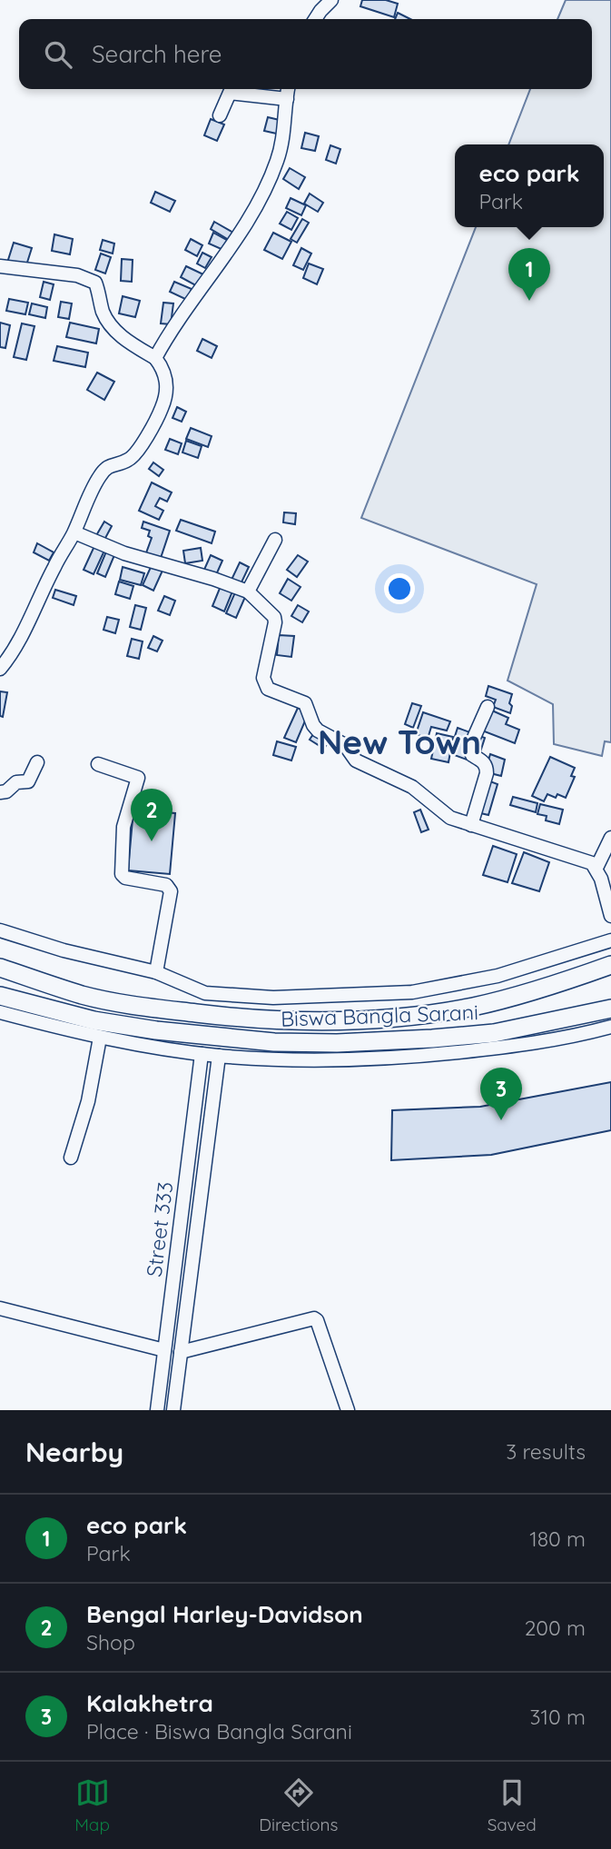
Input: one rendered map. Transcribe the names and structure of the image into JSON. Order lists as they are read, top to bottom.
{
  "streets": {
    "main road": ["Biswa Bangla Sarani"],
    "street": ["Street 333"]
  },
  "districts": ["New Town"],
  "page": {
    "search": "Search here",
    "popup": ["eco park", "Park"],
    "pins": ["1", "2", "3"],
    "heading": ["Nearby", "3 results"],
    "list": [
      {
        "mark": "1",
        "name": "eco park",
        "note": "Park",
        "value": "180 m"
      },
      {
        "mark": "2",
        "name": "Bengal Harley-Davidson",
        "note": "Shop",
        "value": "200 m"
      },
      {
        "mark": "3",
        "name": "Kalakhetra",
        "note": "Place · Biswa Bangla Sarani",
        "value": "310 m"
      }
    ],
    "nav": ["Map", "Directions", "Saved"]
  }
}
